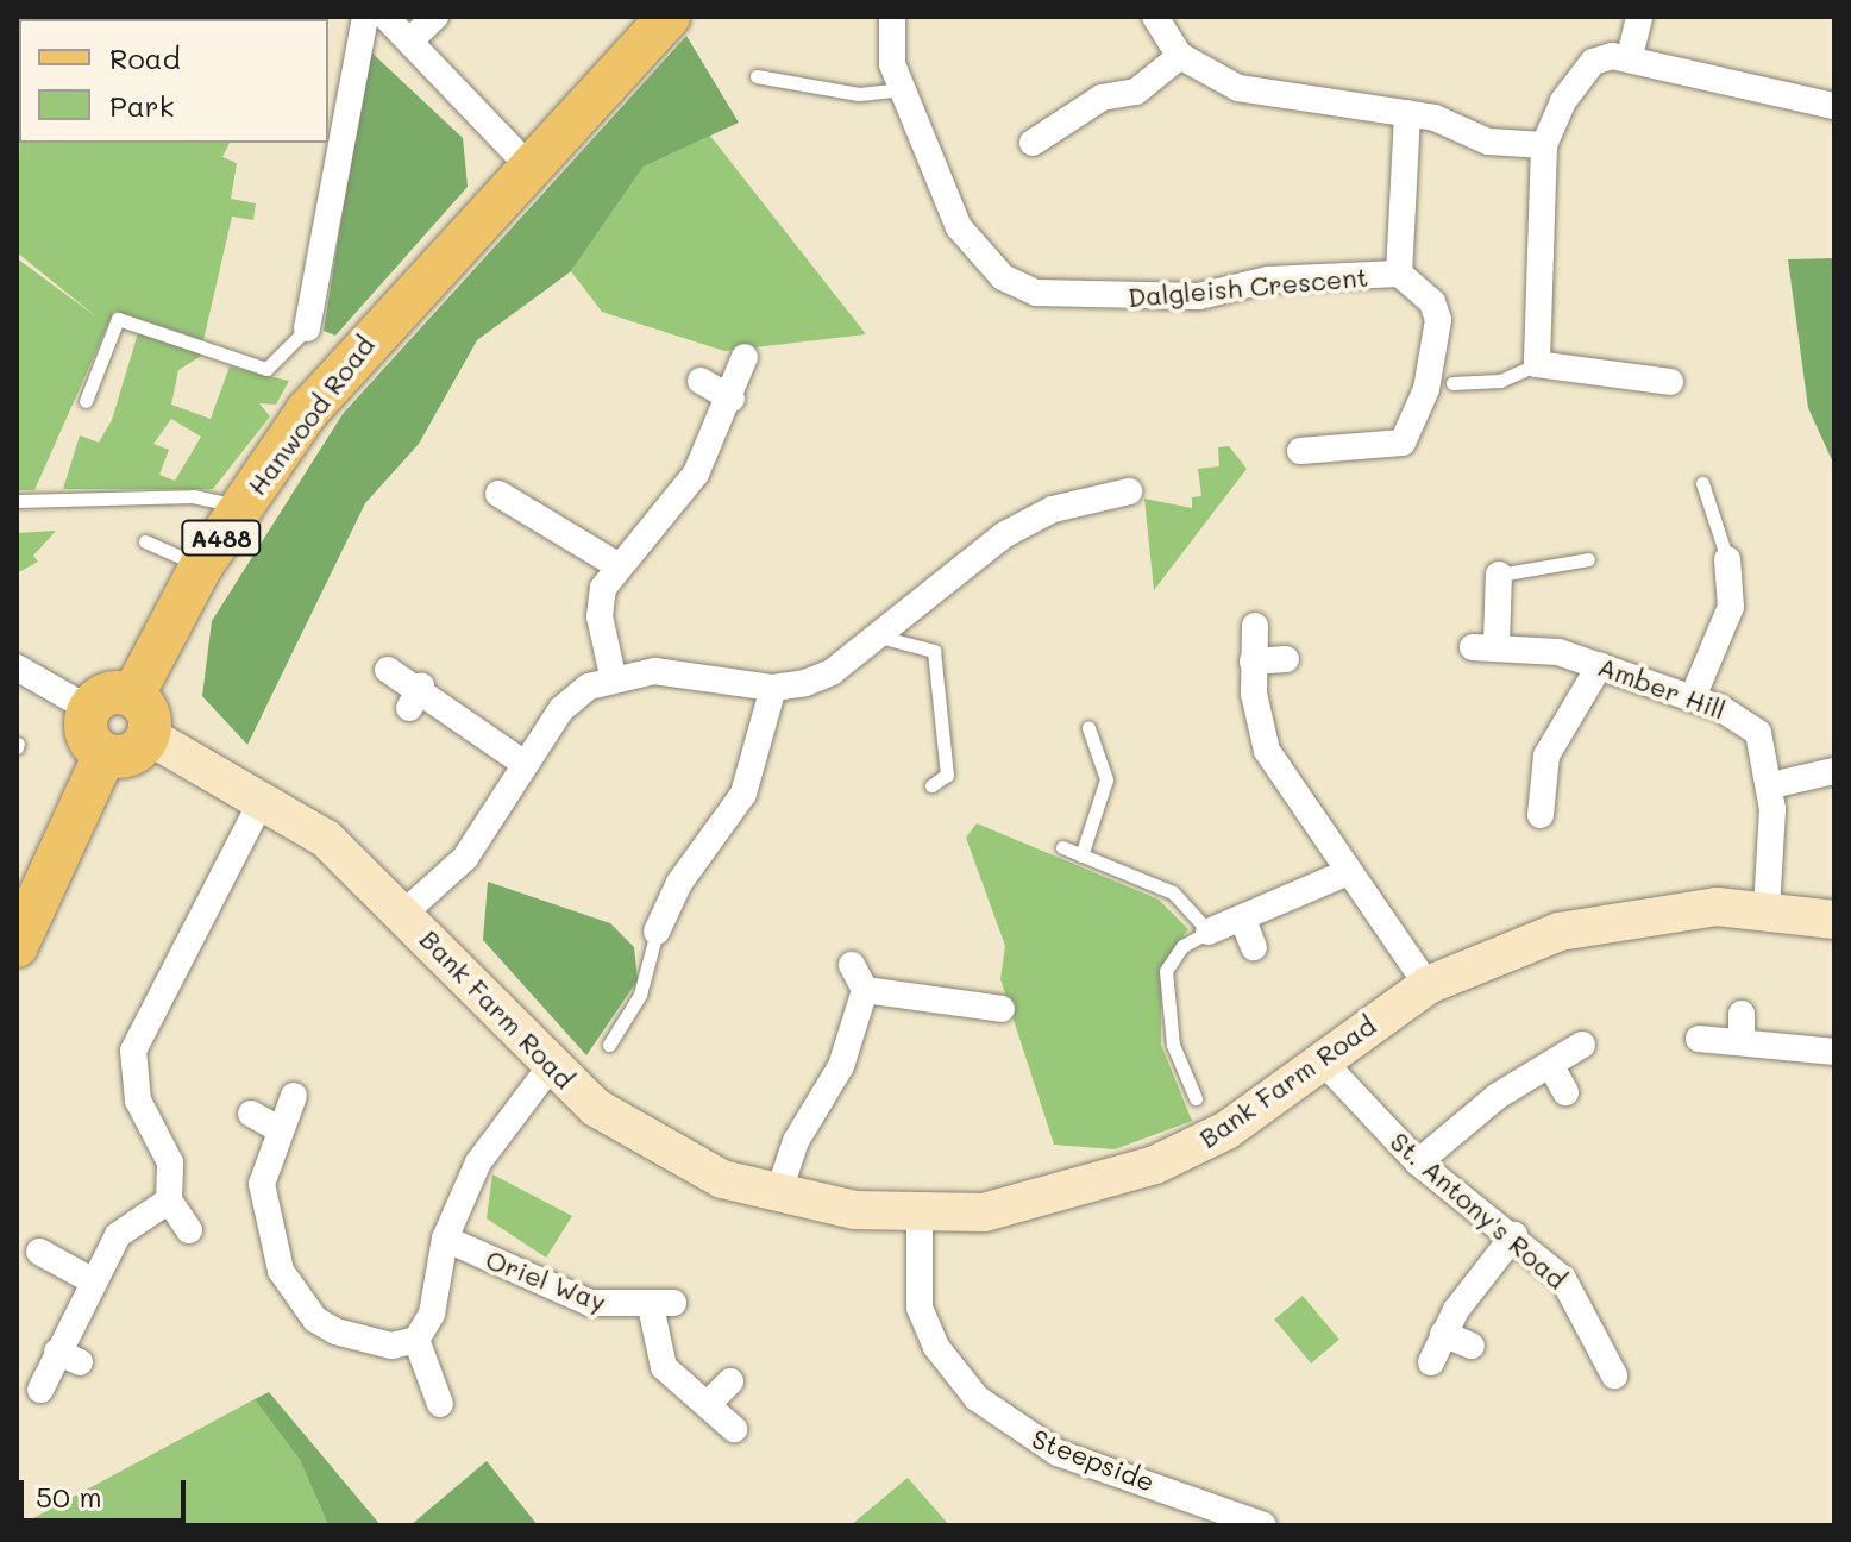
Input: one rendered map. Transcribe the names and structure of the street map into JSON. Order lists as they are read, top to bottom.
{
  "streets": {
    "main road": ["Hanwood Road", "A488"],
    "street": [
      "Dalgleish Crescent",
      "Amber Hill",
      "Bank Farm Road",
      "St. Antony's Road",
      "Oriel Way",
      "Steepside"
    ]
  },
  "crossings": [
    ["Hanwood Road", "A488"],
    ["Hanwood Road", "Bank Farm Road"],
    ["Amber Hill", "Bank Farm Road"],
    ["Bank Farm Road", "St. Antony's Road"],
    ["Bank Farm Road", "Steepside"]
  ],
  "legend": ["Road", "Park"],
  "scale_bar": "50 m"
}
